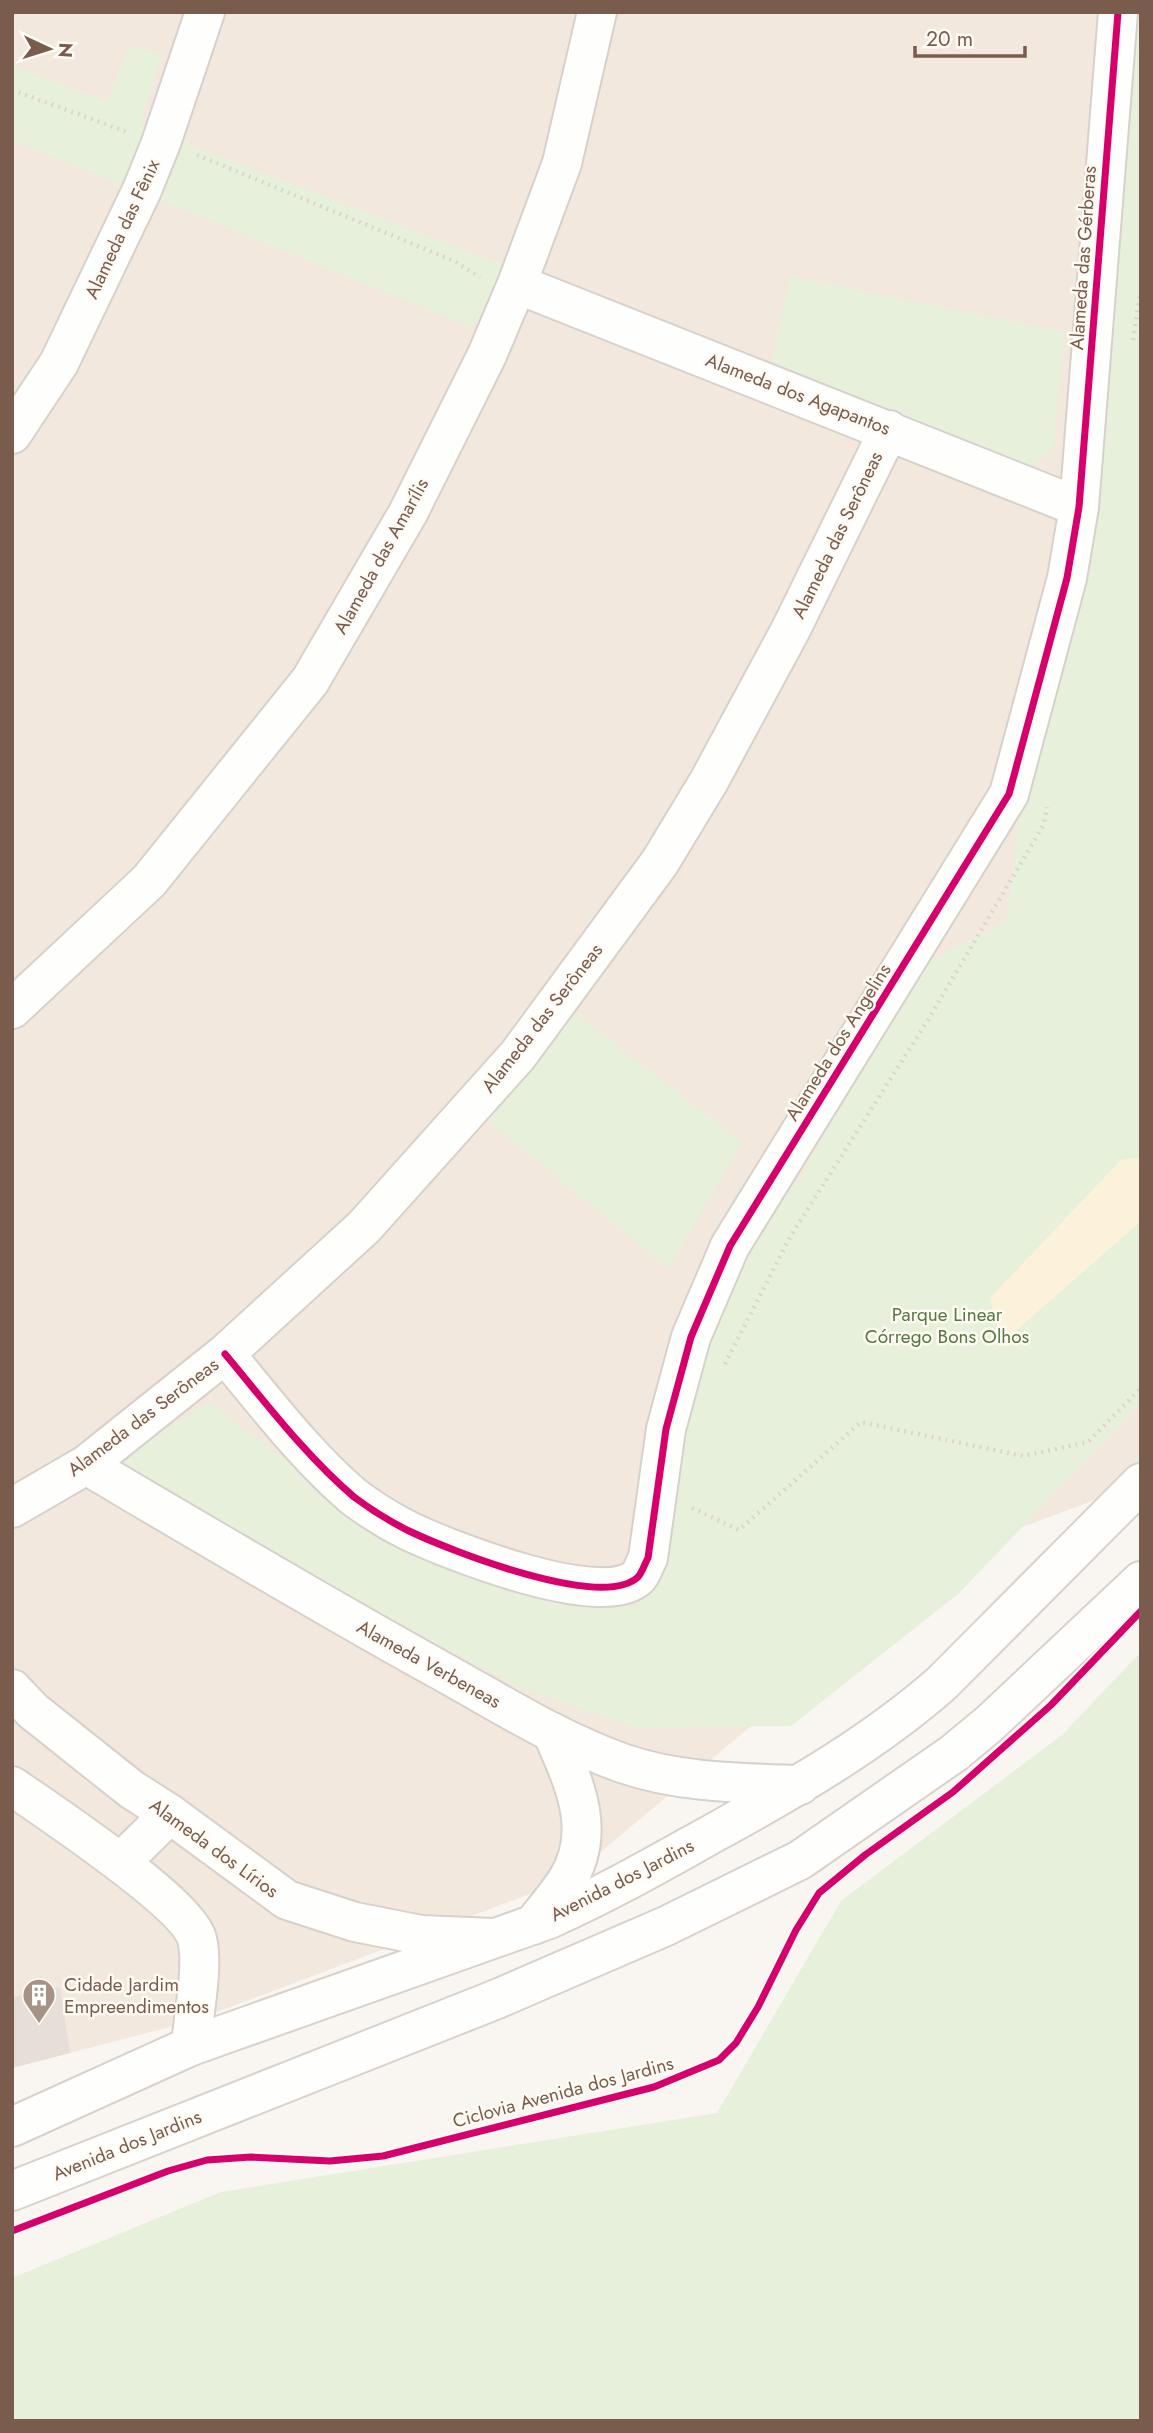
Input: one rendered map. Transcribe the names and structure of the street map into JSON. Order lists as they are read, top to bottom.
{
  "streets": {
    "street": [
      "Alameda das Fênix",
      "Alameda das Gérberas",
      "Alameda dos Agapantos",
      "Alameda das Serôneas",
      "Alameda das Amarílis",
      "Alameda dos Angelins",
      "Alameda Verbeneas",
      "Alameda dos Lírios",
      "Avenida dos Jardins"
    ],
    "cycle path": ["Ciclovia Avenida dos Jardins"]
  },
  "crossings": [
    ["Alameda das Gérberas", "Alameda dos Agapantos"],
    ["Alameda das Gérberas", "Alameda dos Angelins"],
    ["Alameda dos Agapantos", "Alameda das Serôneas"],
    ["Alameda dos Agapantos", "Alameda das Amarílis"],
    ["Alameda dos Agapantos", "Alameda dos Angelins"],
    ["Alameda das Serôneas", "Alameda dos Angelins"],
    ["Alameda das Serôneas", "Alameda Verbeneas"],
    ["Alameda Verbeneas", "Avenida dos Jardins"],
    ["Alameda dos Lírios", "Avenida dos Jardins"]
  ],
  "parks": ["Parque Linear Córrego Bons Olhos"],
  "places": {
    "building": ["Cidade Jardim Empreendimentos"]
  },
  "scale_bar": "20 m",
  "north": "right"
}
